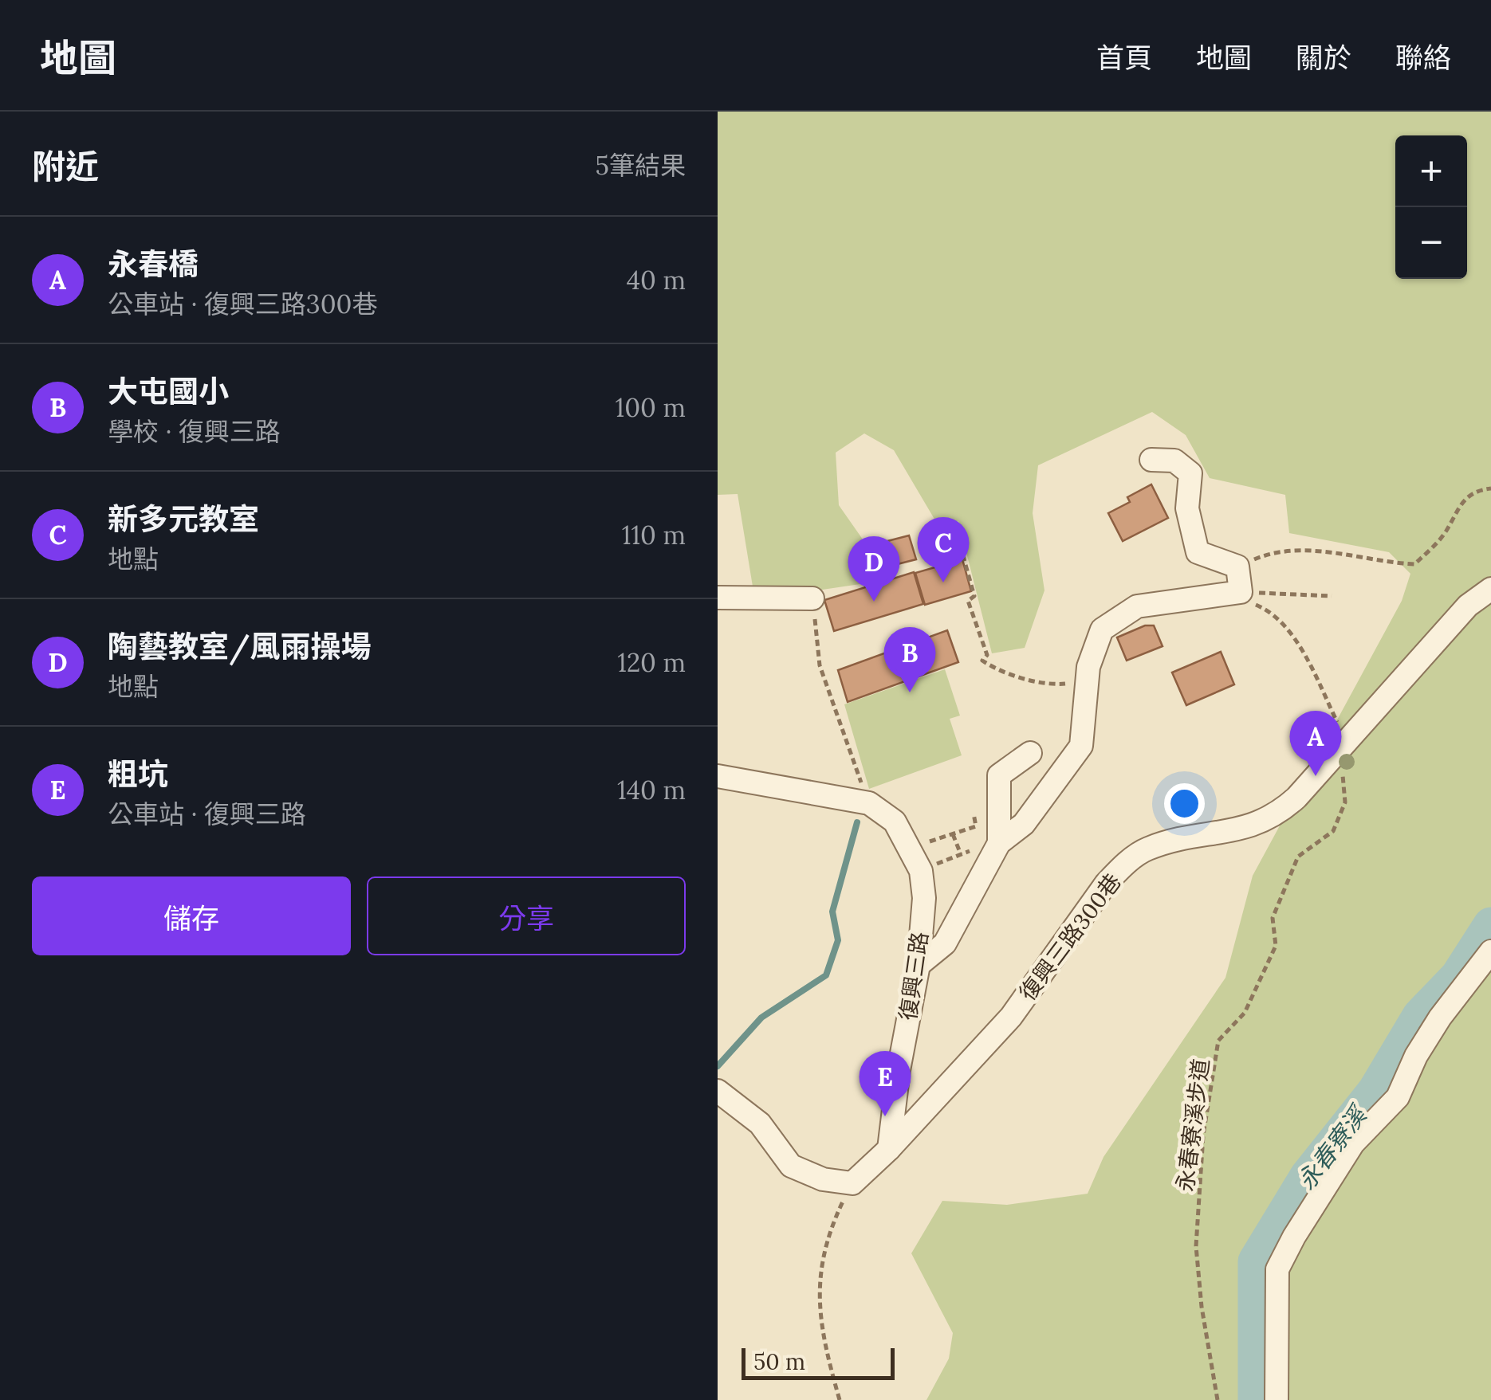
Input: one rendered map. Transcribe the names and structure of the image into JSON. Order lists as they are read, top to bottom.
{
  "streets": {
    "street": ["復興三路300巷", "復興三路"],
    "path": ["永春寮溪步道"]
  },
  "crossings": [
    ["復興三路300巷", "復興三路"],
    ["復興三路300巷", "永春寮溪步道"]
  ],
  "water": ["永春寮溪"],
  "scale_bar": "50 m",
  "page": {
    "header": "地圖",
    "nav": [
      "首頁",
      "地圖",
      "關於",
      "聯絡"
    ],
    "heading": ["附近", "5筆結果"],
    "map_buttons": ["+", "−"],
    "list": [
      {
        "mark": "A",
        "name": "永春橋",
        "note": "公車站 · 復興三路300巷",
        "value": "40 m"
      },
      {
        "mark": "B",
        "name": "大屯國小",
        "note": "學校 · 復興三路",
        "value": "100 m"
      },
      {
        "mark": "C",
        "name": "新多元教室",
        "note": "地點",
        "value": "110 m"
      },
      {
        "mark": "D",
        "name": "陶藝教室/風雨操場",
        "note": "地點",
        "value": "120 m"
      },
      {
        "mark": "E",
        "name": "粗坑",
        "note": "公車站 · 復興三路",
        "value": "140 m"
      }
    ],
    "pins": [
      "C",
      "D",
      "B",
      "A",
      "E"
    ],
    "buttons": ["儲存", "分享"],
    "scale": "50 m"
  }
}
